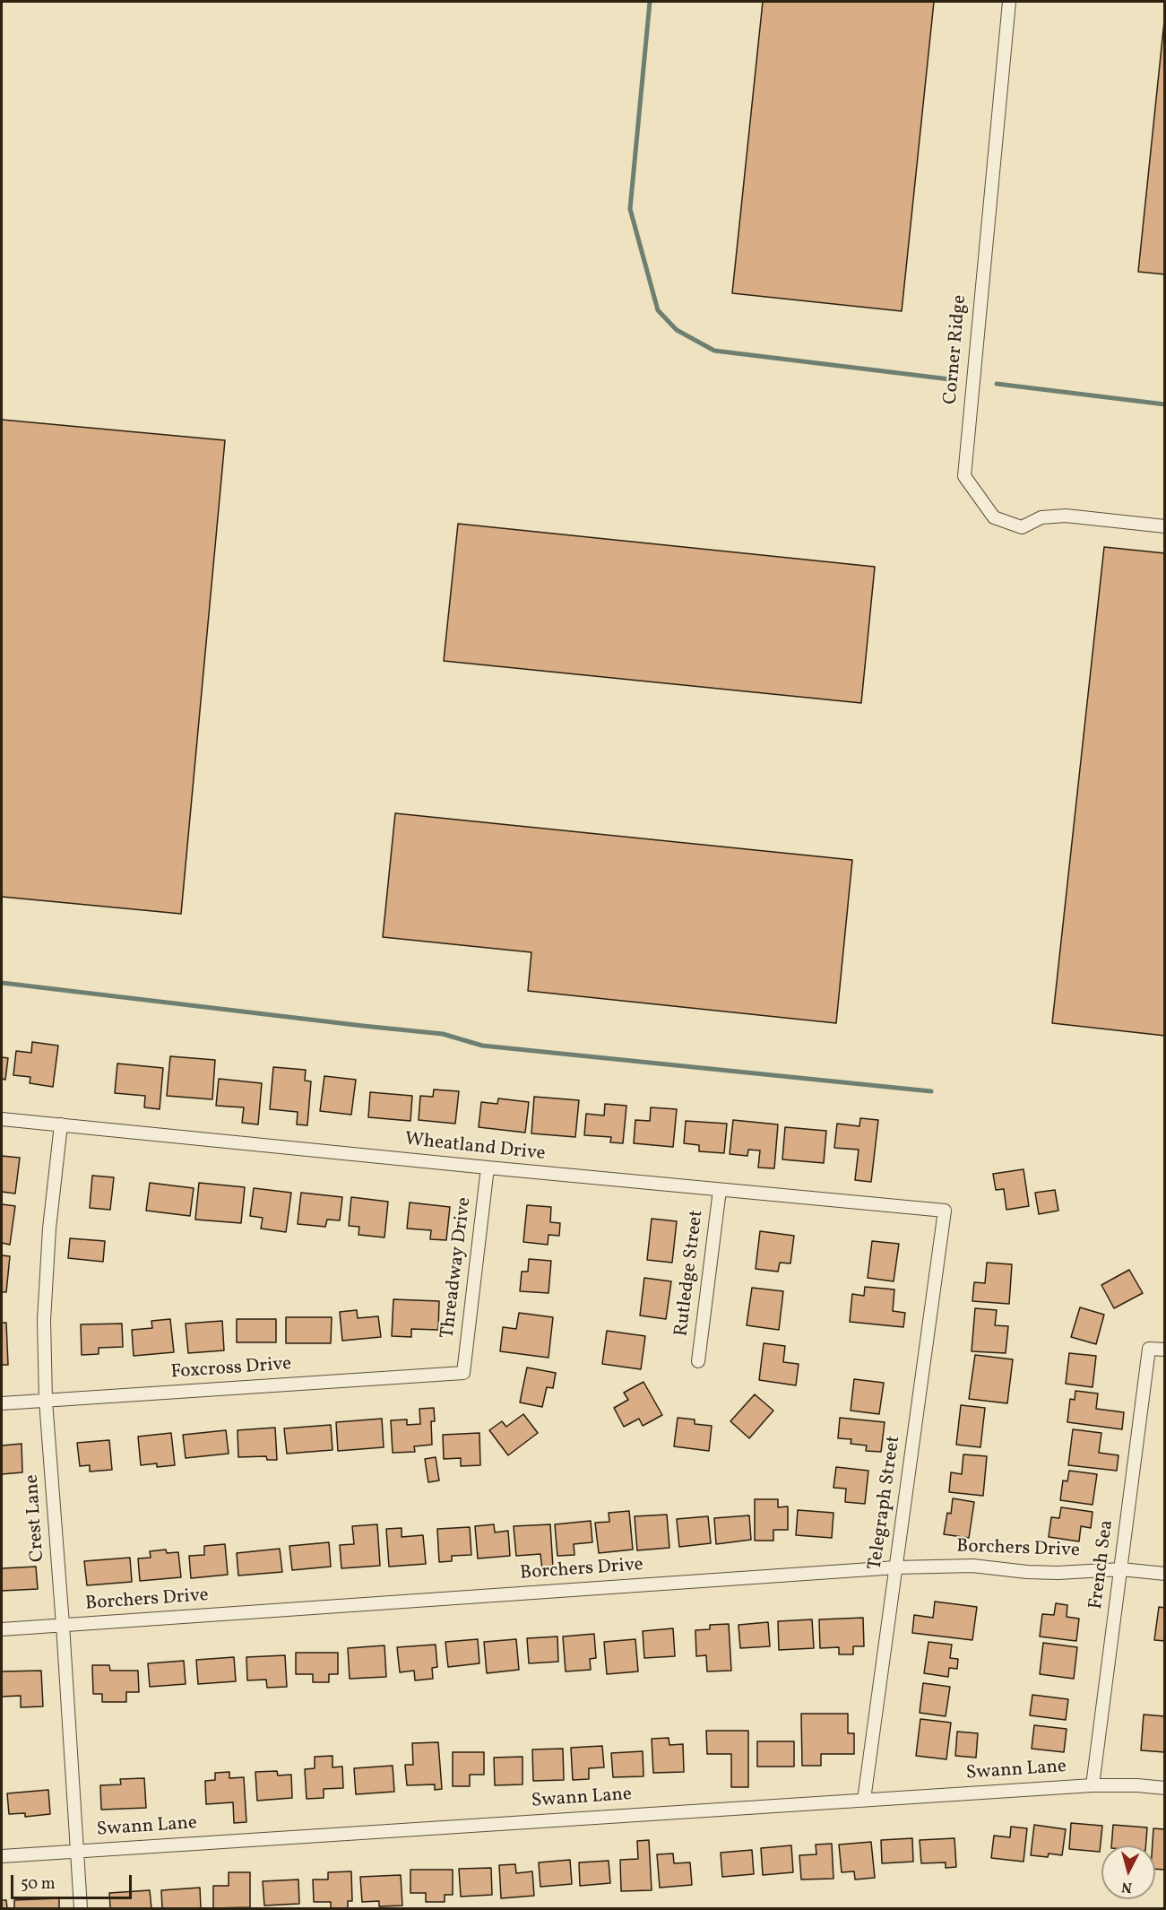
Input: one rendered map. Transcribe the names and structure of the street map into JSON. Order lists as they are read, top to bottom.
{
  "streets": {
    "street": [
      "Corner Ridge",
      "Wheatland Drive",
      "Threadway Drive",
      "Rutledge Street",
      "Foxcross Drive",
      "Telegraph Street",
      "Crest Lane",
      "Borchers Drive",
      "French Sea",
      "Swann Lane"
    ]
  },
  "crossings": [
    ["Wheatland Drive", "Threadway Drive"],
    ["Wheatland Drive", "Rutledge Street"],
    ["Wheatland Drive", "Telegraph Street"],
    ["Wheatland Drive", "Crest Lane"],
    ["Threadway Drive", "Foxcross Drive"],
    ["Foxcross Drive", "Crest Lane"],
    ["Telegraph Street", "Borchers Drive"],
    ["Telegraph Street", "Swann Lane"],
    ["Crest Lane", "Borchers Drive"],
    ["Crest Lane", "Swann Lane"],
    ["Borchers Drive", "French Sea"],
    ["French Sea", "Swann Lane"]
  ],
  "scale_bar": "50 m",
  "north": "bottom"
}
